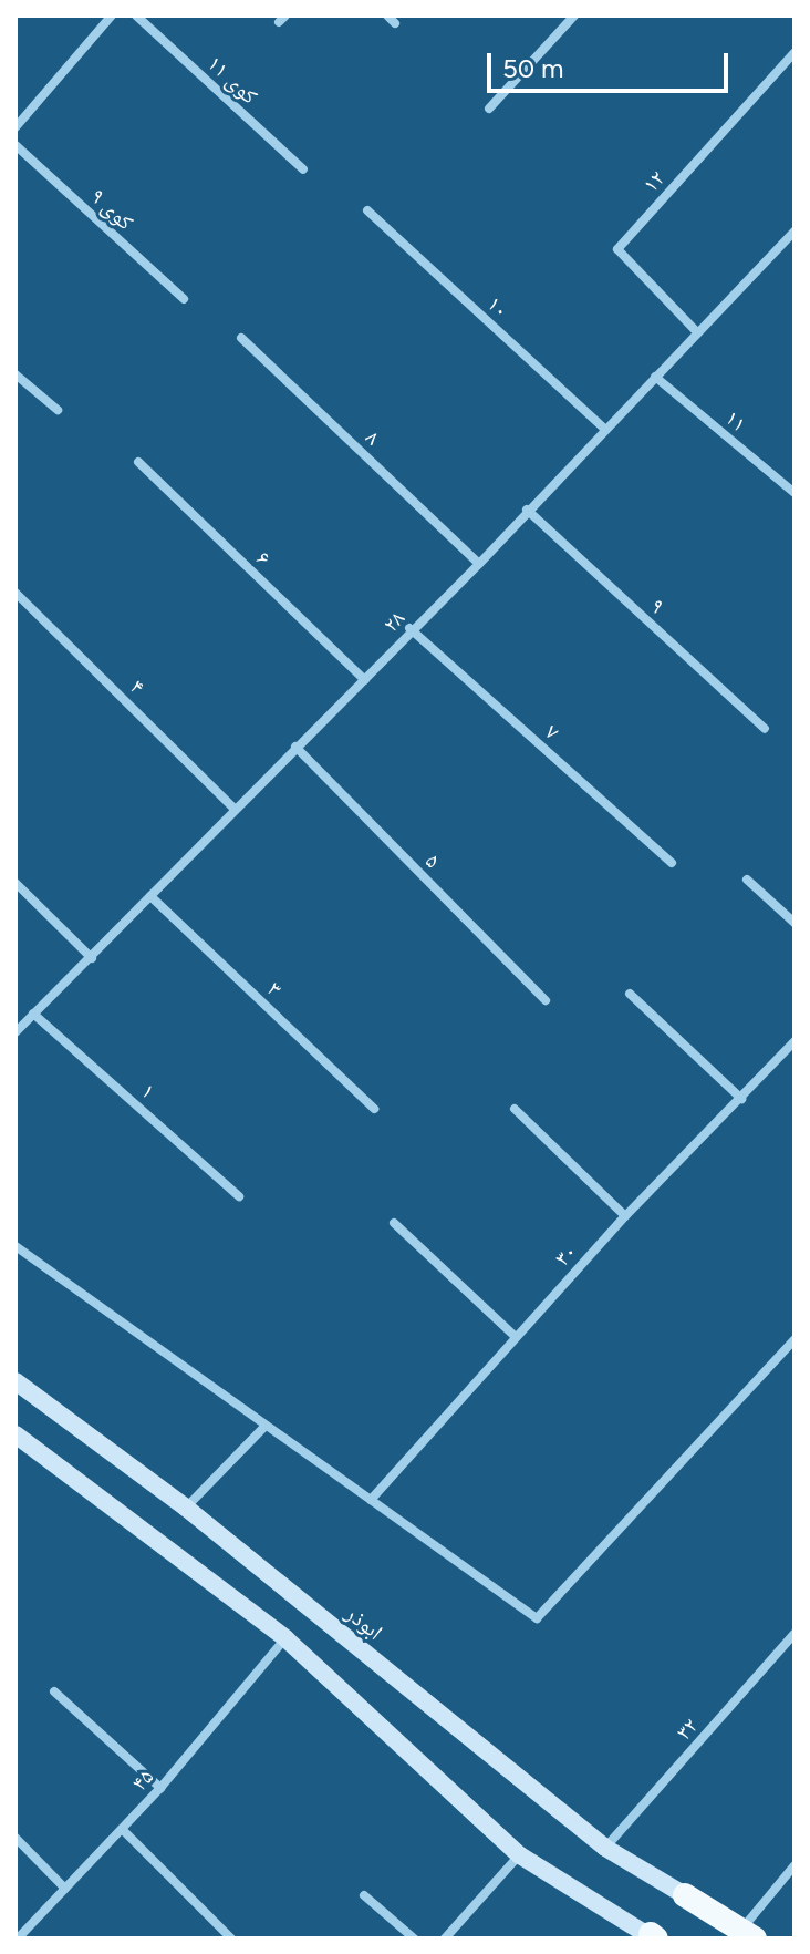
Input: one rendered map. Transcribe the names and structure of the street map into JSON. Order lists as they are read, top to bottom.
{
  "streets": {
    "main road": ["ابوذر"],
    "street": [
      "کوی ۱۱",
      "۱۲",
      "کوی ۹",
      "۱۰",
      "۱۱",
      "۸",
      "۶",
      "۹",
      "۲۸",
      "۴",
      "۷",
      "۵",
      "۳",
      "۱",
      "۳۰",
      "۳۲",
      "۴۵"
    ]
  },
  "crossings": [
    ["۱۲", "۲۸"],
    ["۱۰", "۲۸"],
    ["۱۱", "۲۸"],
    ["۸", "۲۸"],
    ["۶", "۲۸"],
    ["۹", "۲۸"],
    ["۲۸", "۴"],
    ["۲۸", "۷"],
    ["۲۸", "۵"],
    ["۲۸", "۳"],
    ["۲۸", "۱"],
    ["ابوذر", "۳۲"]
  ],
  "scale_bar": "50 m"
}
